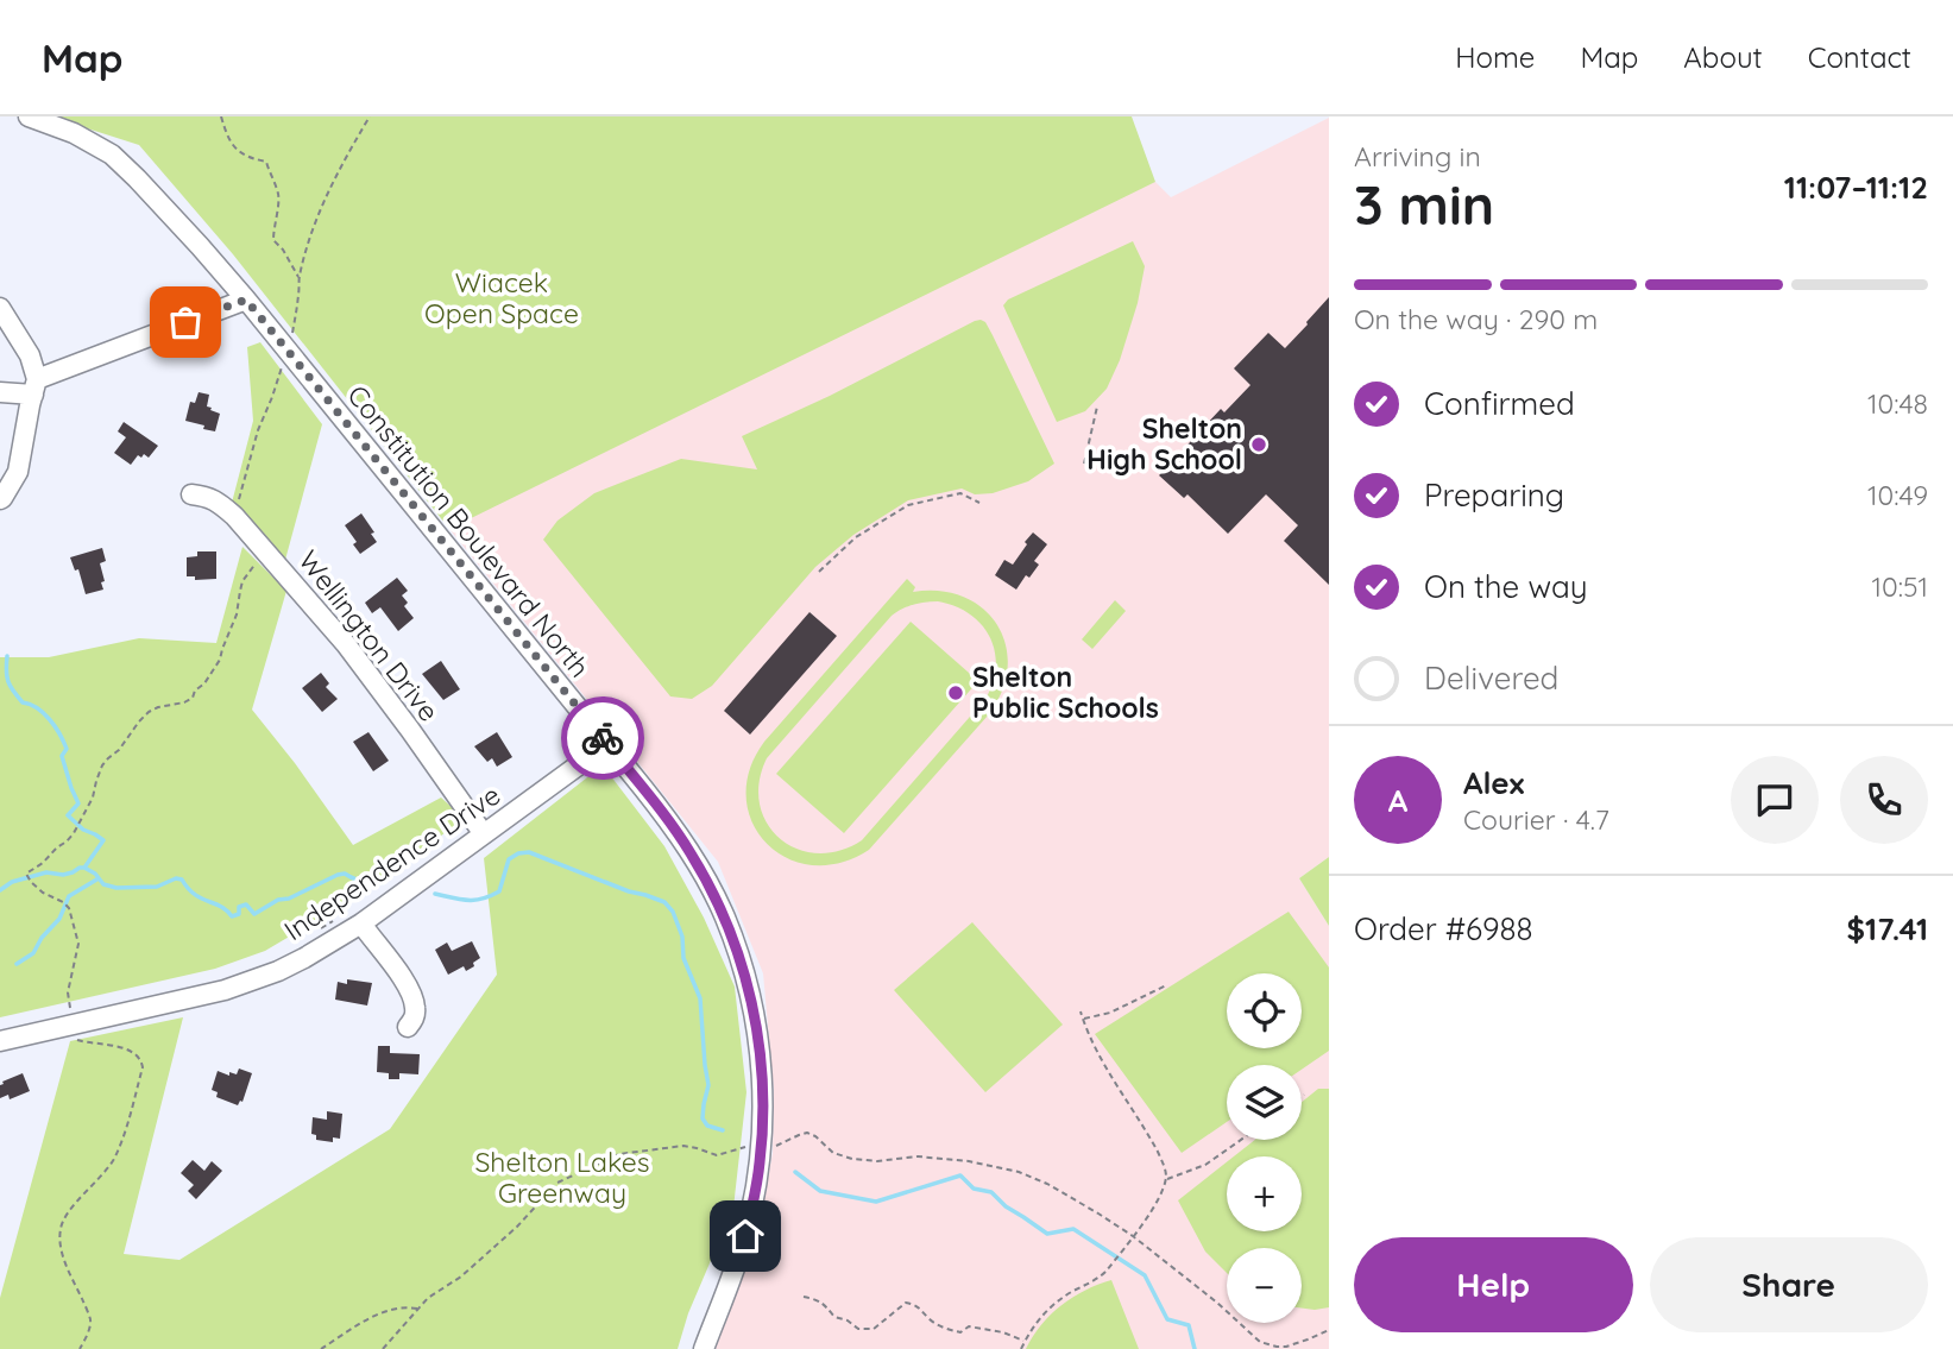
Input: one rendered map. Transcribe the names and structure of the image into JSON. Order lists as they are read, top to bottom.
{
  "streets": {
    "street": ["Constitution Boulevard North", "Wellington Drive", "Independence Drive"]
  },
  "crossings": [
    ["Constitution Boulevard North", "Independence Drive"],
    ["Wellington Drive", "Independence Drive"]
  ],
  "parks": ["Wiacek Open Space", "Shelton Lakes Greenway"],
  "places": ["Shelton High School", "Shelton Public Schools"],
  "page": {
    "header": "Map",
    "nav": [
      "Home",
      "Map",
      "About",
      "Contact"
    ],
    "heading": ["3 min", "Arriving in", "11:07–11:12"],
    "panel": [
      "Alex",
      "Courier · 4.7",
      "Order #6988",
      "$17.41"
    ],
    "bar": "On the way · 290 m",
    "list": [
      ["Confirmed", "10:48"],
      ["Preparing", "10:49"],
      ["On the way", "10:51"],
      "Delivered"
    ],
    "round": "A",
    "map_buttons": ["+", "−"],
    "buttons": ["Help", "Share"]
  }
}
